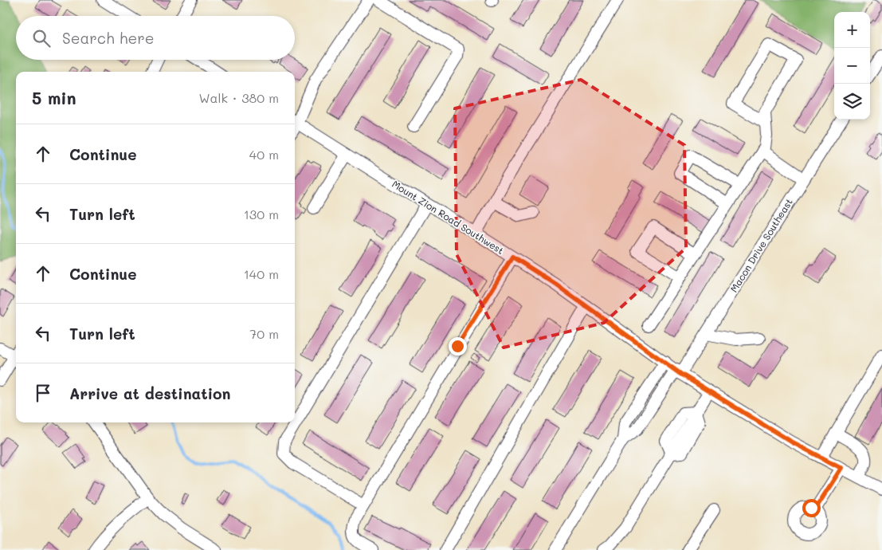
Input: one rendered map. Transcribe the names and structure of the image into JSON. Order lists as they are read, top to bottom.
{
  "streets": {
    "street": ["Mount Zion Road Southwest", "Macon Drive Southeast"]
  },
  "crossings": [
    ["Mount Zion Road Southwest", "Macon Drive Southeast"]
  ],
  "page": {
    "map_buttons": ["+", "−"],
    "search": "Search here",
    "heading": ["5 min", "Walk · 380 m"],
    "list": [
      ["Continue", "40 m"],
      ["Turn left", "130 m"],
      ["Continue", "140 m"],
      ["Turn left", "70 m"],
      "Arrive at destination"
    ]
  }
}
